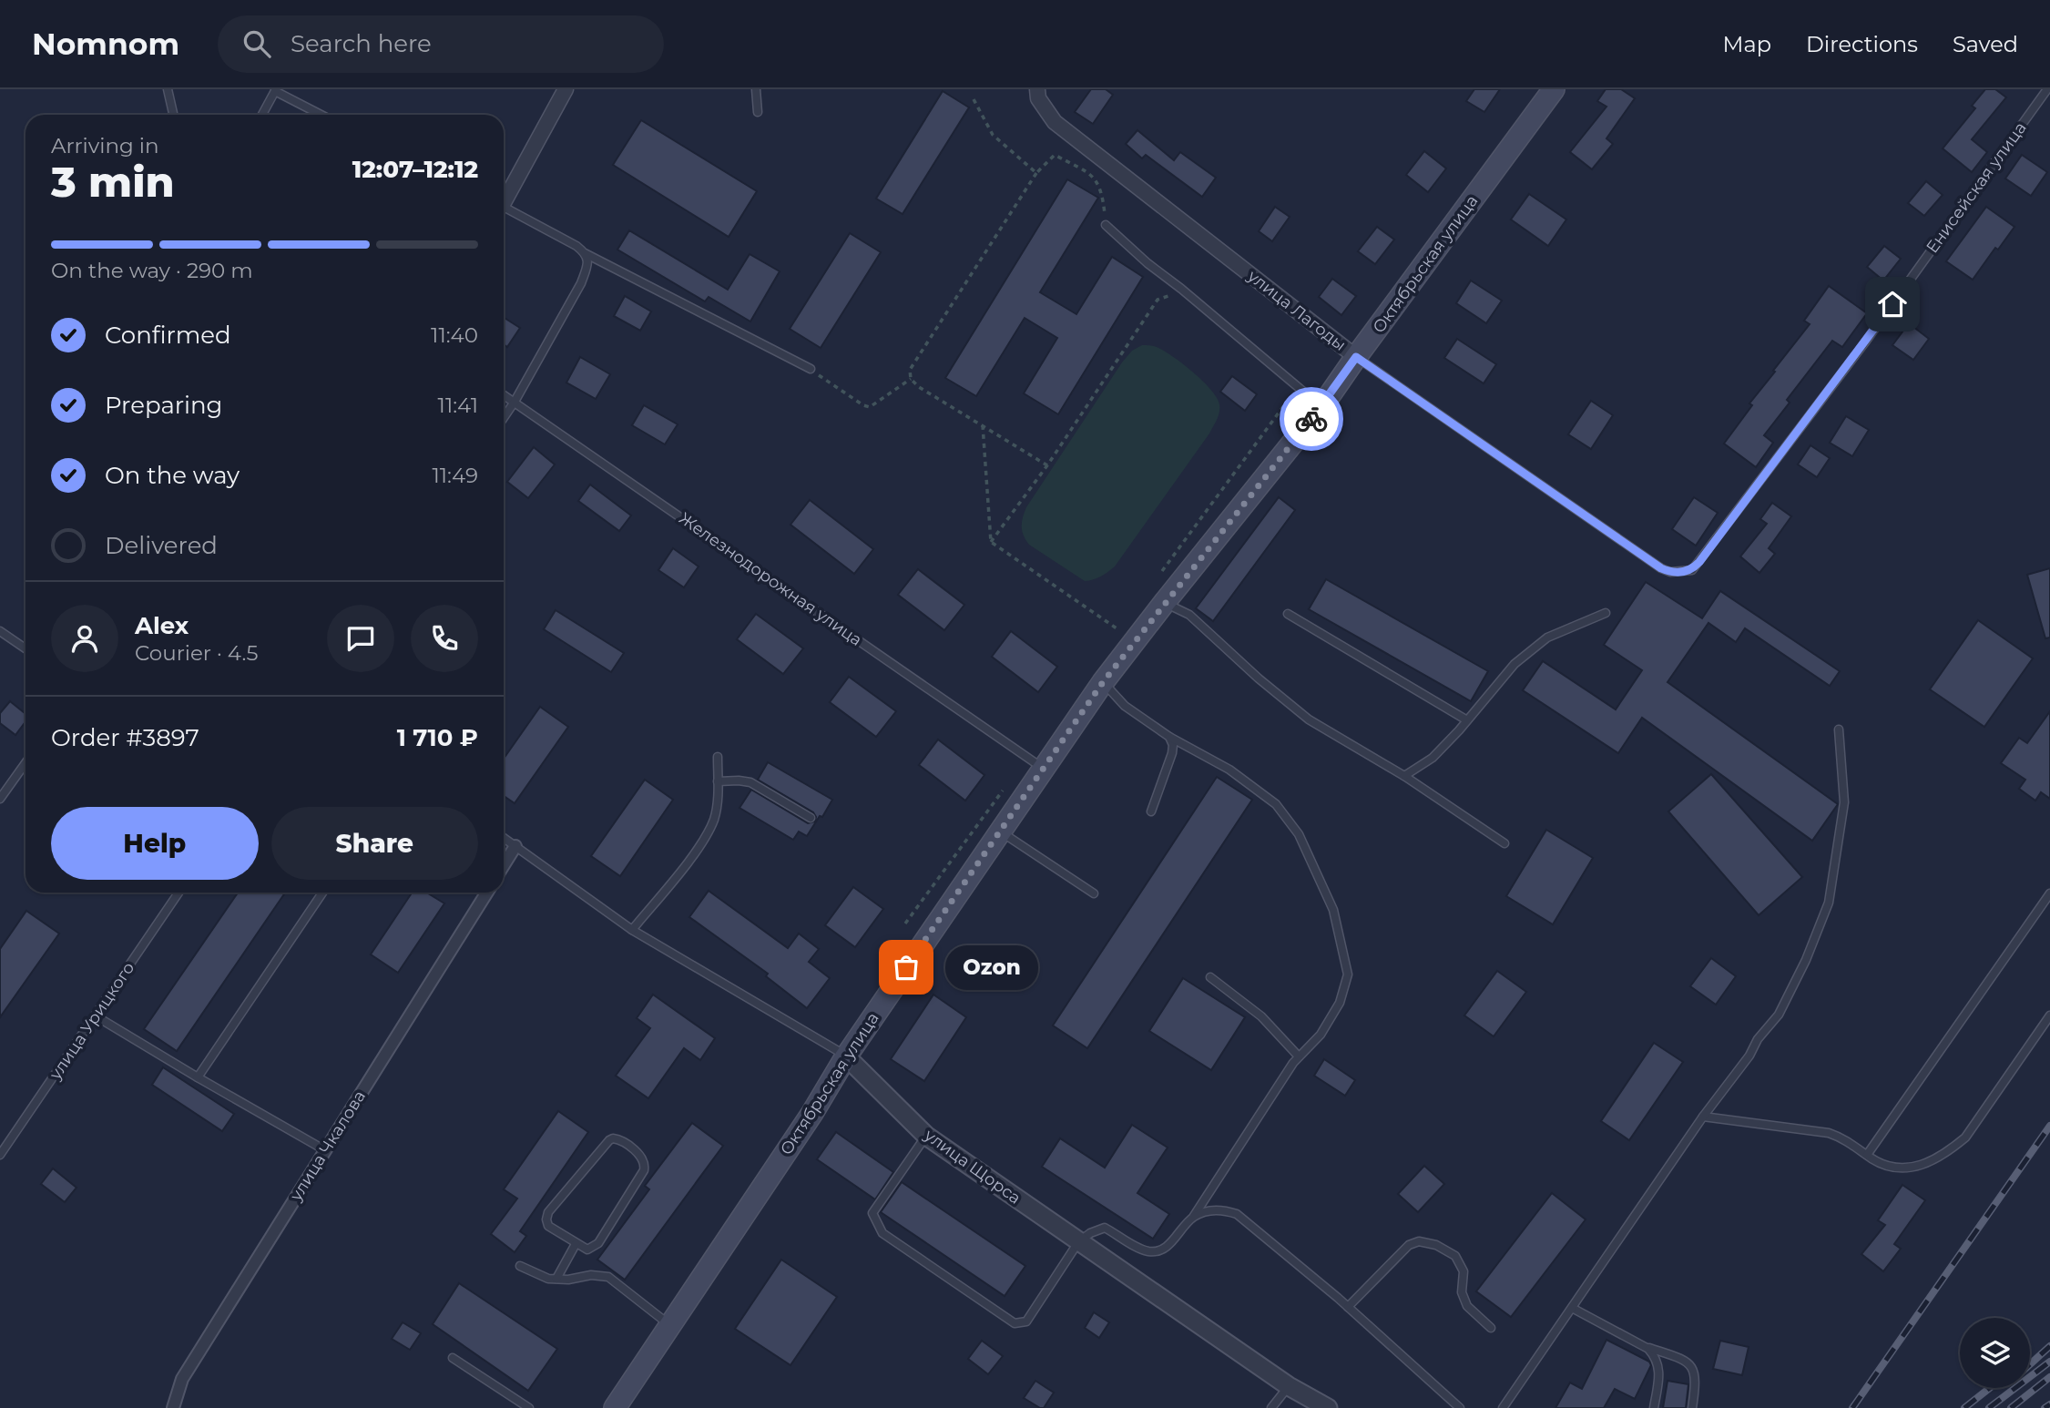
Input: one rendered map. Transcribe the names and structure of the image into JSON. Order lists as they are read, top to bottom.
{
  "streets": {
    "main road": ["Октябрьская улица"],
    "street": ["улица Лагоды", "улица Чкалова", "улица Щорса"],
    "lane": ["Енисейская улица", "Железнодорожная улица", "улица Урицкого"]
  },
  "crossings": [
    ["Енисейская улица", "улица Лагоды"],
    ["Октябрьская улица", "улица Лагоды"],
    ["Октябрьская улица", "Железнодорожная улица"],
    ["Октябрьская улица", "улица Щорса"]
  ],
  "places": ["Ozon"],
  "page": {
    "header": "Nomnom",
    "search": "Search here",
    "nav": ["Map", "Directions", "Saved"],
    "heading": ["3 min", "Arriving in", "12:07–12:12"],
    "panel": [
      "Alex",
      "Courier · 4.5",
      "Order #3897",
      "1 710 ₽"
    ],
    "bar": "On the way · 290 m",
    "list": [
      ["Confirmed", "11:40"],
      ["Preparing", "11:41"],
      ["On the way", "11:49"],
      "Delivered"
    ],
    "buttons": ["Help", "Share"],
    "bubble": "Ozon"
  }
}
